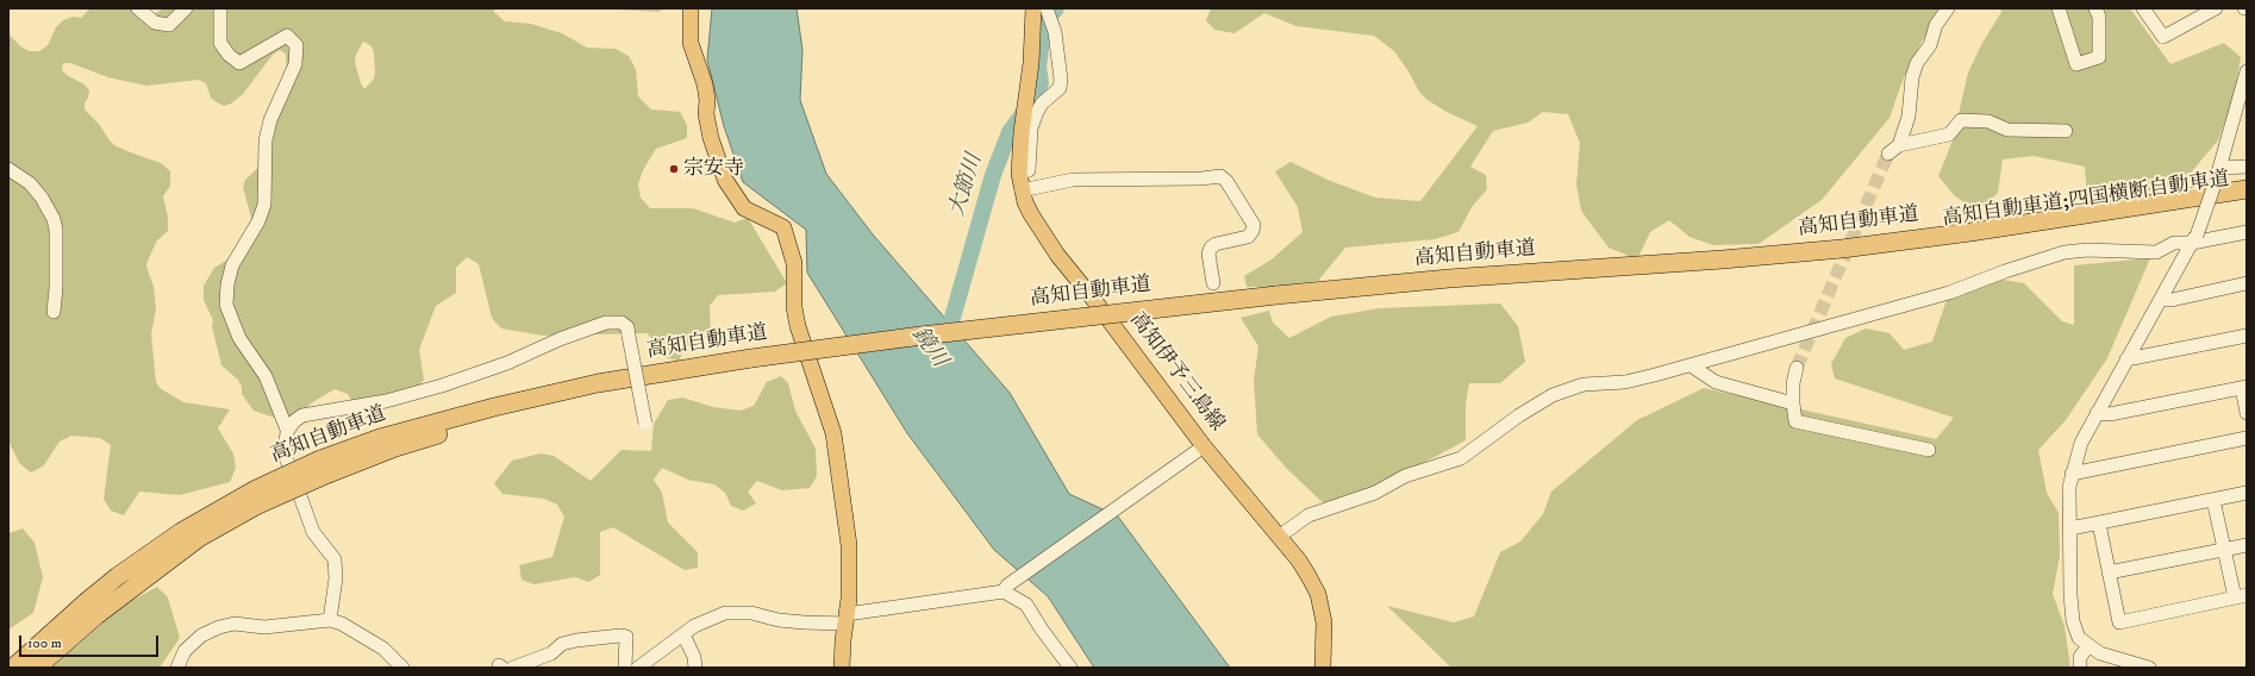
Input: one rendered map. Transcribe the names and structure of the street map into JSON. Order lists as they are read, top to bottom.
{
  "streets": {
    "highway": ["高知自動車道;四国横断自動車道", "高知自動車道"],
    "main road": ["高知伊予三島線"]
  },
  "crossings": [
    ["高知自動車道;四国横断自動車道", "高知自動車道"]
  ],
  "water": ["大節川", "鏡川"],
  "places": ["宗安寺"],
  "scale_bar": "100 m"
}
